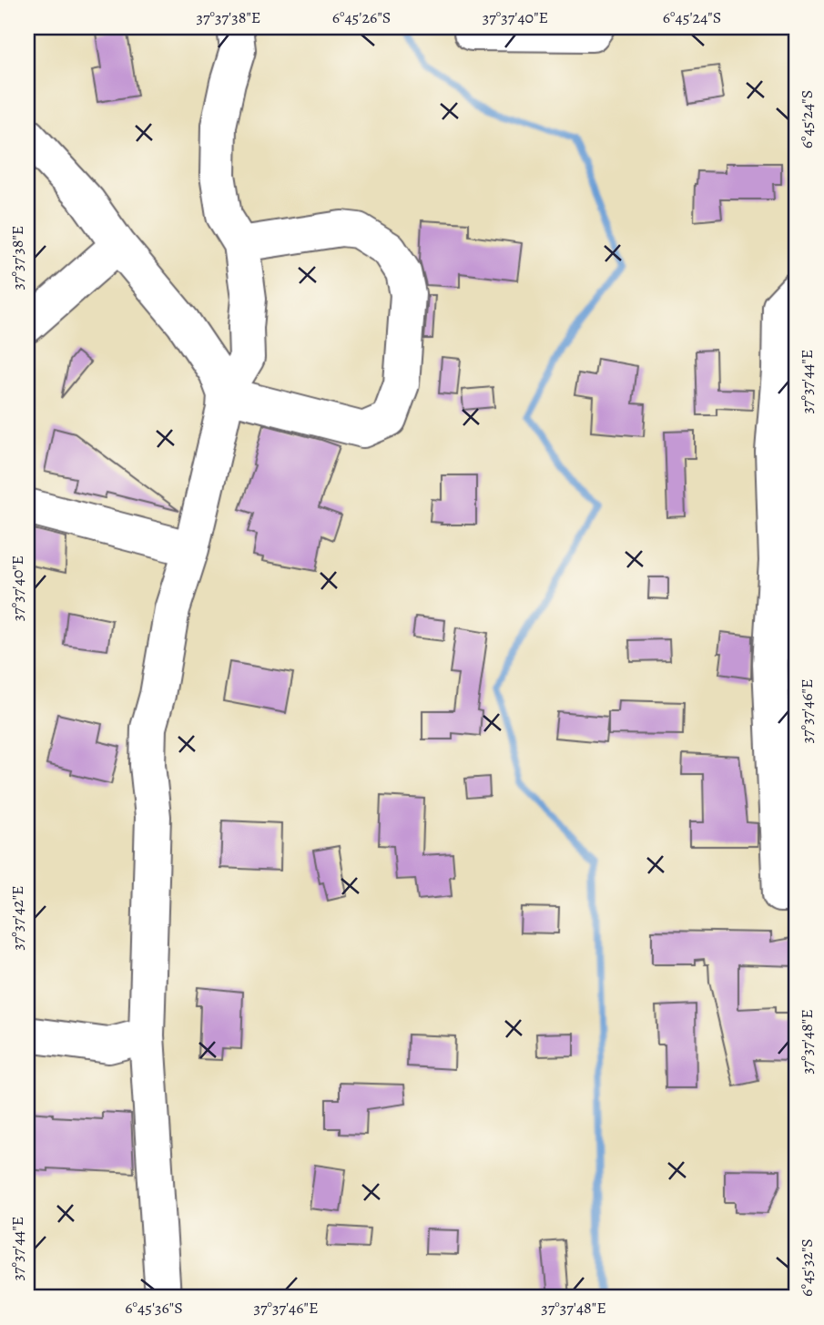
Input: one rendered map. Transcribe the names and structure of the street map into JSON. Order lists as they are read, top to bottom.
{
  "coordinates": [
    "37°37'38\"E",
    "6°45'26\"S",
    "37°37'40\"E",
    "6°45'24\"S",
    "37°37'44\"E",
    "37°37'46\"E",
    "37°37'42\"E",
    "37°37'48\"E",
    "6°45'32\"S",
    "6°45'36\"S"
  ]
}
